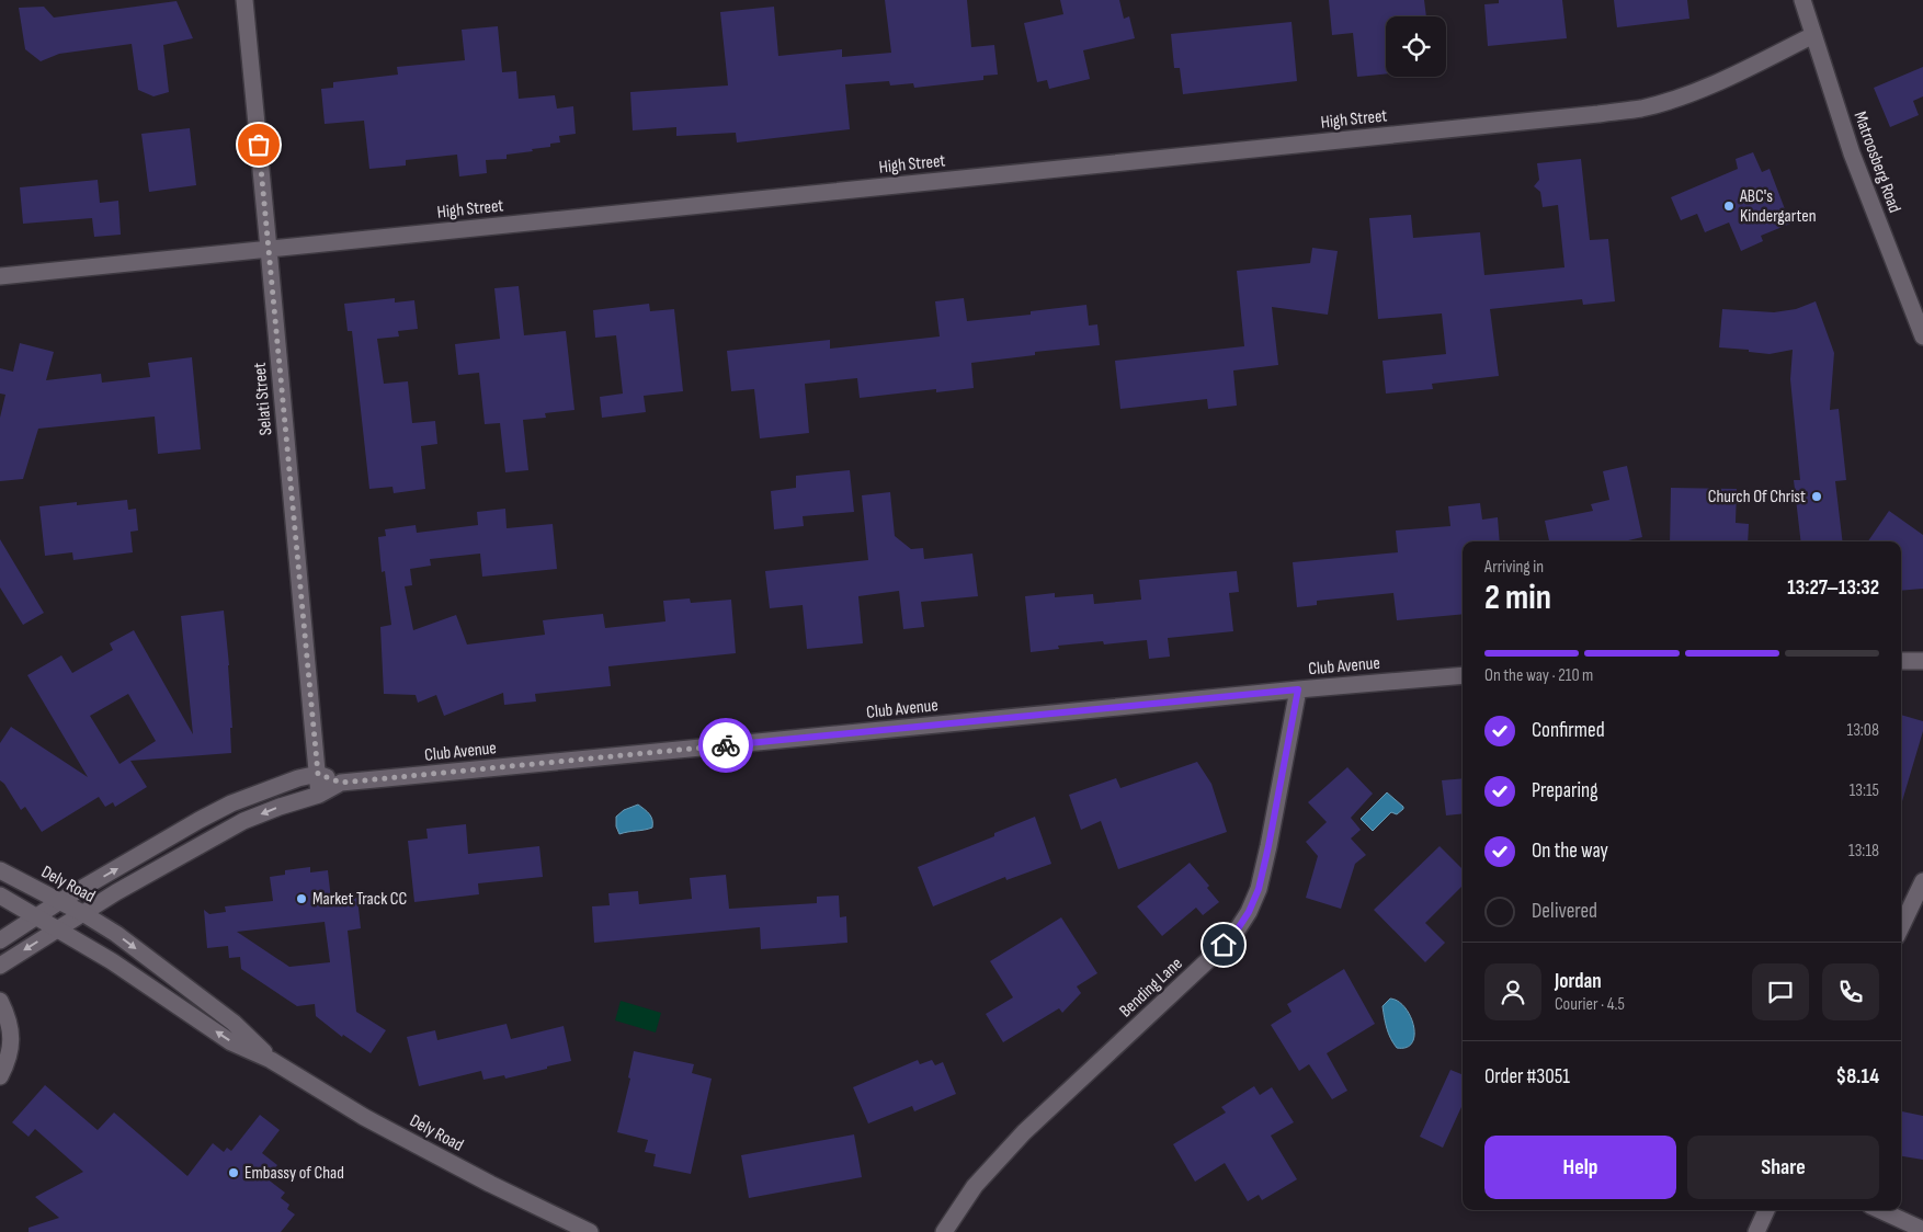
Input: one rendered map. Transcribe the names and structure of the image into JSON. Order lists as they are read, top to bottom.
{
  "streets": {
    "street": [
      "High Street",
      "Matroosberg Road",
      "Selati Street",
      "Club Avenue",
      "Dely Road",
      "Bending Lane"
    ]
  },
  "crossings": [
    ["High Street", "Matroosberg Road"],
    ["High Street", "Selati Street"],
    ["Selati Street", "Club Avenue"],
    ["Club Avenue", "Dely Road"],
    ["Club Avenue", "Bending Lane"]
  ],
  "places": [
    "ABC's Kindergarten",
    "Church Of Christ",
    "Market Track CC",
    "Embassy of Chad"
  ],
  "page": {
    "heading": ["2 min", "Arriving in", "13:27–13:32"],
    "panel": [
      "Jordan",
      "Courier · 4.5",
      "Order #3051",
      "$8.14"
    ],
    "bar": "On the way · 210 m",
    "list": [
      ["Confirmed", "13:08"],
      ["Preparing", "13:15"],
      ["On the way", "13:18"],
      "Delivered"
    ],
    "buttons": ["Help", "Share"]
  }
}
